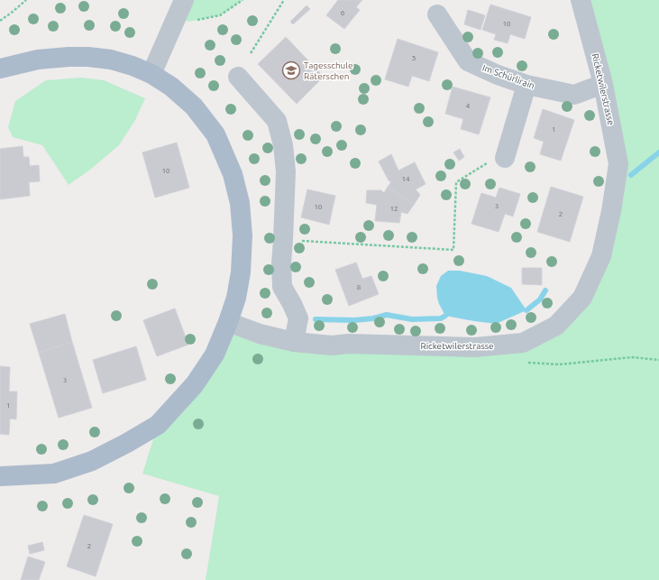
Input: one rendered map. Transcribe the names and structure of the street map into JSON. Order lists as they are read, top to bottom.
{
  "streets": {
    "street": ["Im Schürlirain", "Ricketwilerstrasse"]
  },
  "crossings": [
    ["Im Schürlirain", "Ricketwilerstrasse"]
  ],
  "places": {
    "school or university": ["Tagesschule Räterschen"]
  },
  "house_numbers": [
    "6",
    "10",
    "5",
    "4",
    "1",
    "10",
    "14",
    "3",
    "10",
    "12",
    "2",
    "8",
    "3",
    "1",
    "2"
  ]
}
